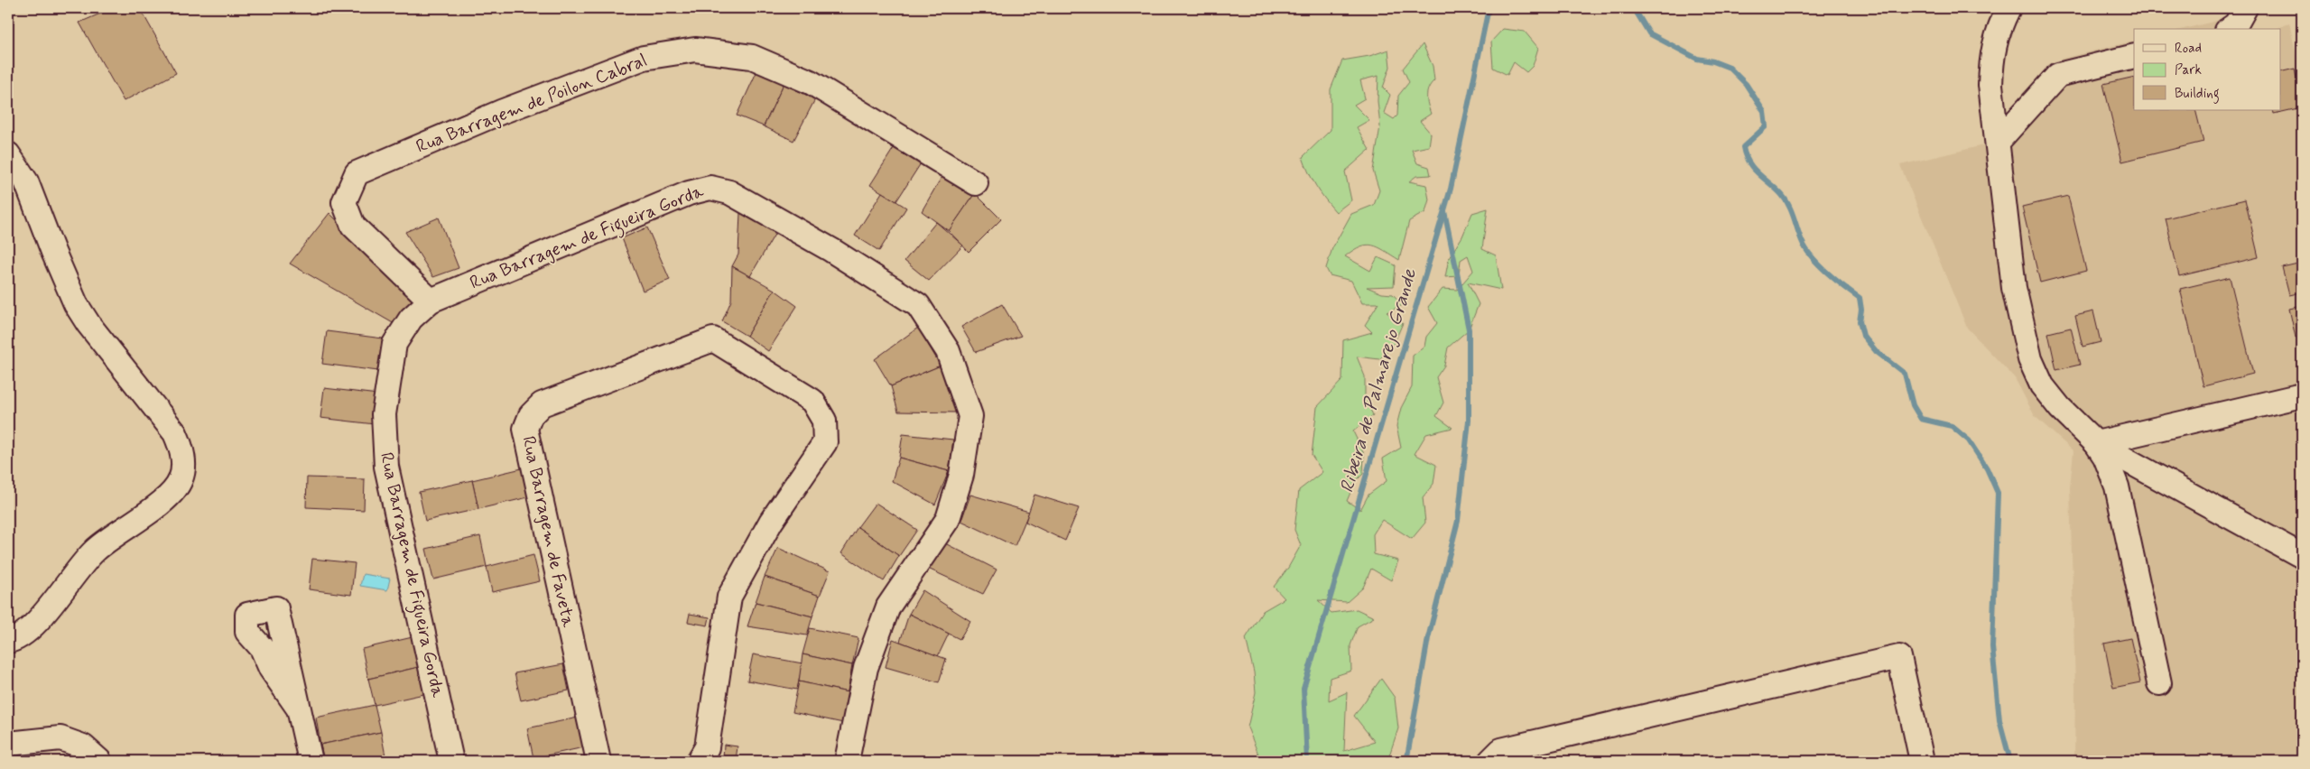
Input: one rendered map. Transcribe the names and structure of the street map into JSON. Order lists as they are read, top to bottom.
{
  "streets": {
    "street": ["Rua Barragem de Poilon Cabral", "Rua Barragem de Figueira Gorda", "Rua Barragem de Faveta"]
  },
  "crossings": [
    ["Rua Barragem de Poilon Cabral", "Rua Barragem de Figueira Gorda"]
  ],
  "water": ["Ribeira de Palmarejo Grande"],
  "legend": ["Road", "Park", "Building"]
}
